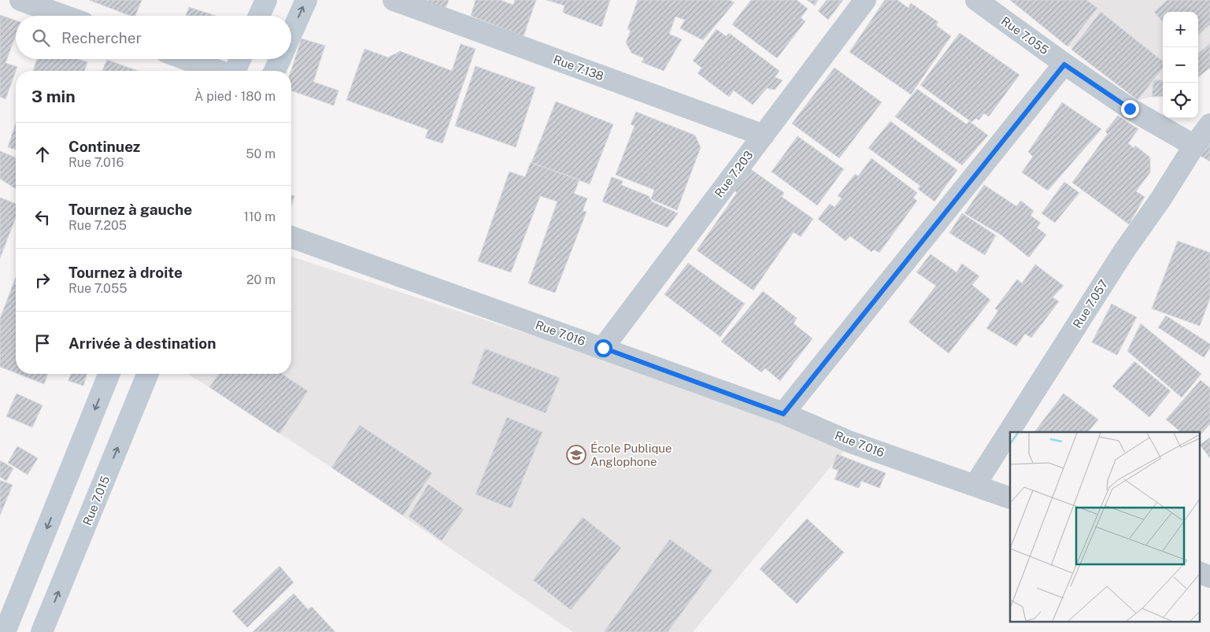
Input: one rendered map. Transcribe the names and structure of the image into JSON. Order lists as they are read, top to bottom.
{
  "streets": {
    "main road": ["Rue 7.015"],
    "street": [
      "Rue 7.055",
      "Rue 7.138",
      "Rue 7.203",
      "Rue 7.057",
      "Rue 7.016"
    ]
  },
  "crossings": [
    ["Rue 7.055", "Rue 7.057"],
    ["Rue 7.138", "Rue 7.203"],
    ["Rue 7.203", "Rue 7.016"],
    ["Rue 7.057", "Rue 7.016"]
  ],
  "places": {
    "school or university": ["École Publique Anglophone"]
  },
  "page": {
    "map_buttons": ["+", "−"],
    "search": "Rechercher",
    "heading": ["3 min", "À pied · 180 m"],
    "list": [
      ["Continuez", "Rue 7.016", "50 m"],
      ["Tournez à gauche", "Rue 7.205", "110 m"],
      ["Tournez à droite", "Rue 7.055", "20 m"],
      "Arrivée à destination"
    ]
  }
}
